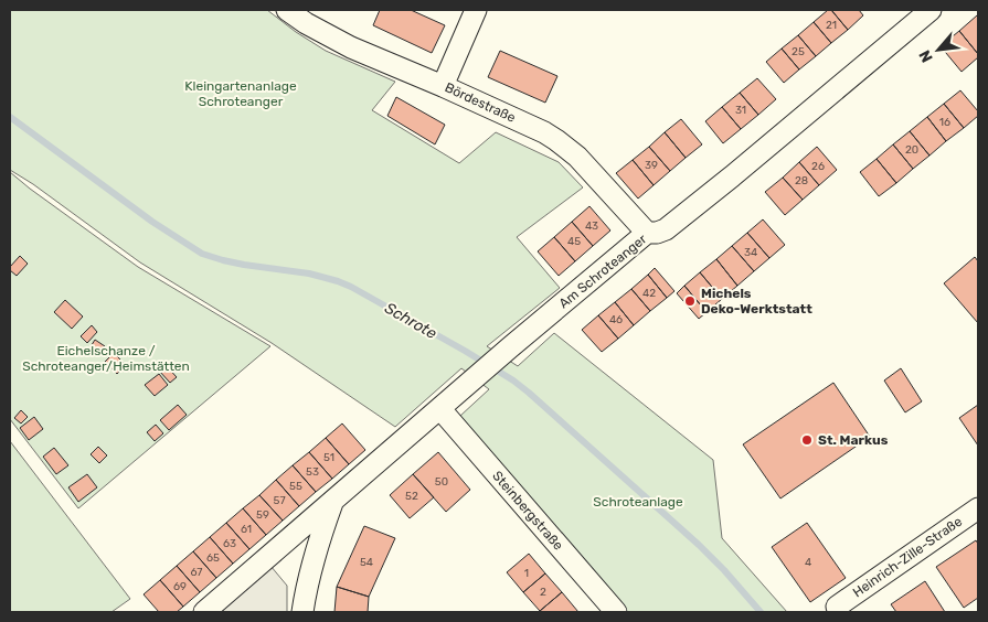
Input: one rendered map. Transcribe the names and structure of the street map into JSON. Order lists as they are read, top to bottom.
{
  "streets": {
    "street": [
      "Bördestraße",
      "Am Schroteanger",
      "Steinbergstraße",
      "Heinrich-Zille-Straße"
    ]
  },
  "crossings": [
    ["Bördestraße", "Am Schroteanger"],
    ["Am Schroteanger", "Steinbergstraße"]
  ],
  "water": ["Schrote"],
  "parks": ["Kleingartenanlage Schroteanger", "Eichelschanze / Schroteanger/Heimstätten", "Schroteanlage"],
  "places": ["Michels Deko-Werktstatt", "St. Markus"],
  "house_numbers": [
    "21",
    "25",
    "31",
    "16",
    "20",
    "39",
    "26",
    "28",
    "43",
    "45",
    "34",
    "42",
    "46",
    "51",
    "53",
    "50",
    "55",
    "52",
    "57",
    "59",
    "61",
    "63",
    "65",
    "54",
    "4",
    "67",
    "1",
    "69",
    "2"
  ],
  "north": "bottom left"
}
